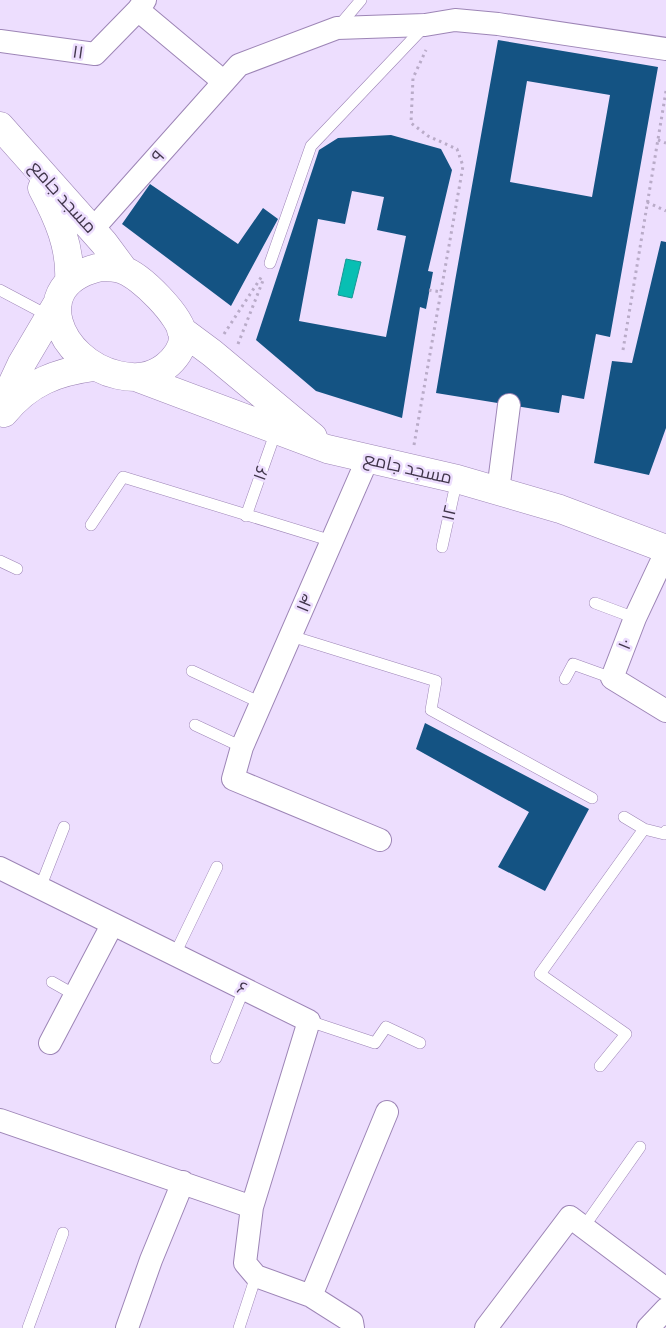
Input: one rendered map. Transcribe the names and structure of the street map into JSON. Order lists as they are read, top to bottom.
{
  "streets": {
    "main road": ["مسجد جامع"],
    "street": [
      "۱۱",
      "۹",
      "۱۴",
      "۱۰",
      "۶"
    ],
    "lane": ["۱۶", "۱۲"]
  },
  "crossings": [
    ["۹", "مسجد جامع"],
    ["مسجد جامع", "۱۲"],
    ["مسجد جامع", "۱۴"]
  ]
}
